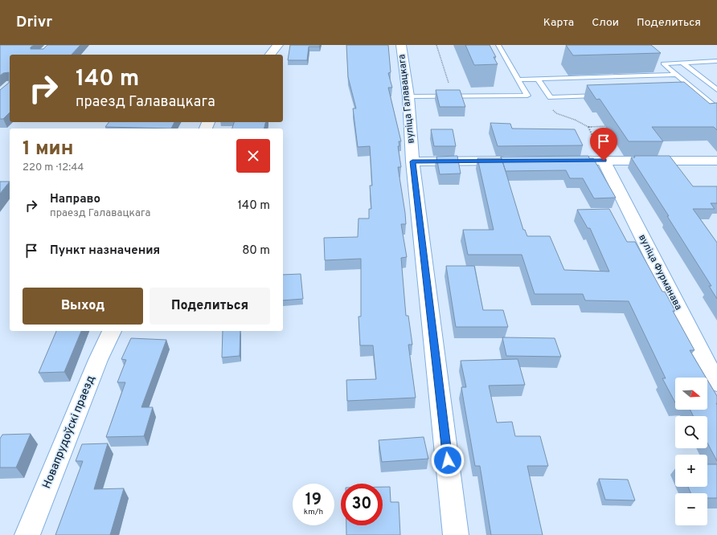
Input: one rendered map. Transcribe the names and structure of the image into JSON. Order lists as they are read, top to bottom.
{
  "streets": {
    "street": ["вуліца Галавацкага", "вуліца Фурманава", "Новапрудоўскі праезд"]
  },
  "north": "right",
  "page": {
    "header": "Drivr",
    "nav": ["Карта", "Слои", "Поделиться"],
    "turn": ["140 m", "праезд Галавацкага"],
    "heading": ["1 мин", "220 m · 12:44"],
    "list": [
      {
        "name": "Направо",
        "note": "праезд Галавацкага",
        "value": "140 m"
      },
      {
        "name": "Пункт назначения",
        "value": "80 m"
      }
    ],
    "buttons": ["Выход", "Поделиться"],
    "map_buttons": ["+", "−"],
    "speed": "19 km/h",
    "limit": "30"
  }
}
